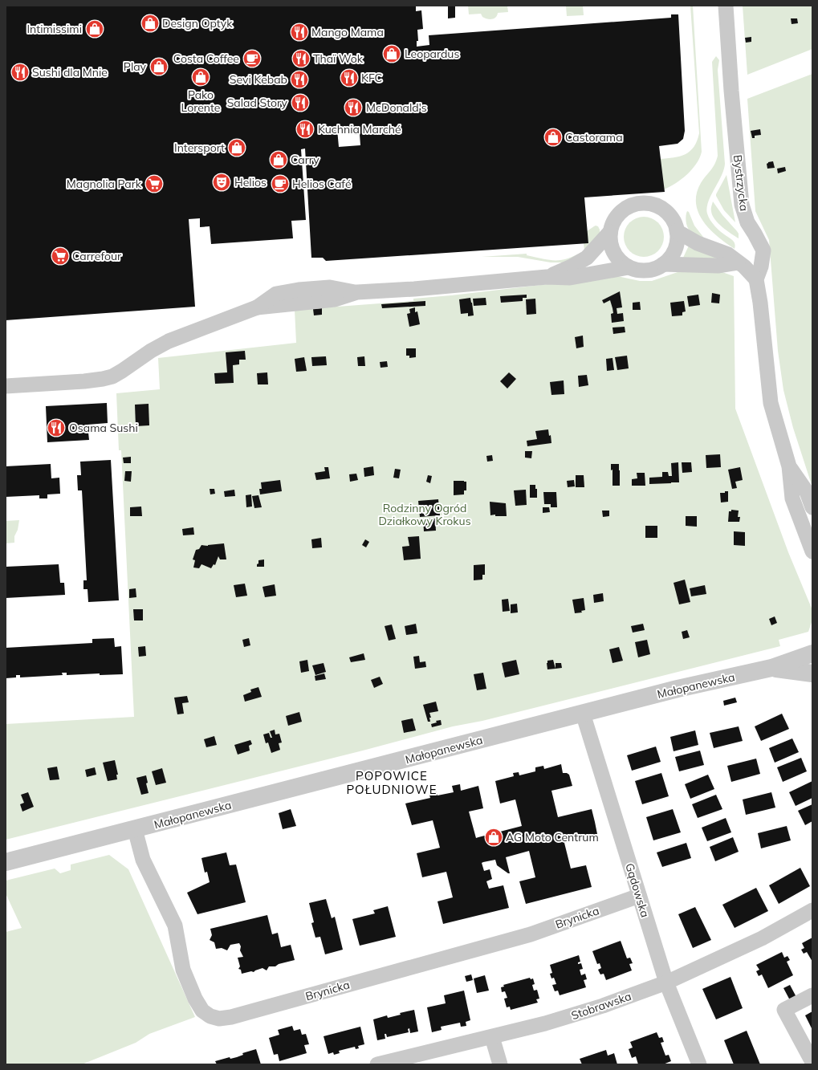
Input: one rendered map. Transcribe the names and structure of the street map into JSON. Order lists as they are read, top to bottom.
{
  "streets": {
    "street": [
      "Bystrzycka",
      "Małopanewska",
      "Gądowska",
      "Brynicka",
      "Stobrawska"
    ]
  },
  "crossings": [
    ["Małopanewska", "Gądowska"],
    ["Małopanewska", "Brynicka"],
    ["Gądowska", "Brynicka"],
    ["Gądowska", "Stobrawska"]
  ],
  "districts": ["POPOWICE POŁUDNIOWE"],
  "parks": ["Rodzinny Ogród Działkowy Krokus"],
  "places": {
    "shop": [
      "Design Optyk",
      "Intimissimi",
      "Leopardus",
      "Play",
      "Pako Lorente",
      "Castorama",
      "Intersport",
      "Carry",
      "AG Moto Centrum"
    ],
    "restaurant": [
      "Mango Mama",
      "Thaï Wok",
      "Sushi dla Mnie",
      "KFC",
      "Sevi Kebab",
      "Salad Story",
      "McDonald's",
      "Kuchnia Marché",
      "Osama Sushi"
    ],
    "cafe": ["Costa Coffee", "Helios Café"],
    "theatre": ["Helios"],
    "supermarket": ["Magnolia Park", "Carrefour"]
  }
}
